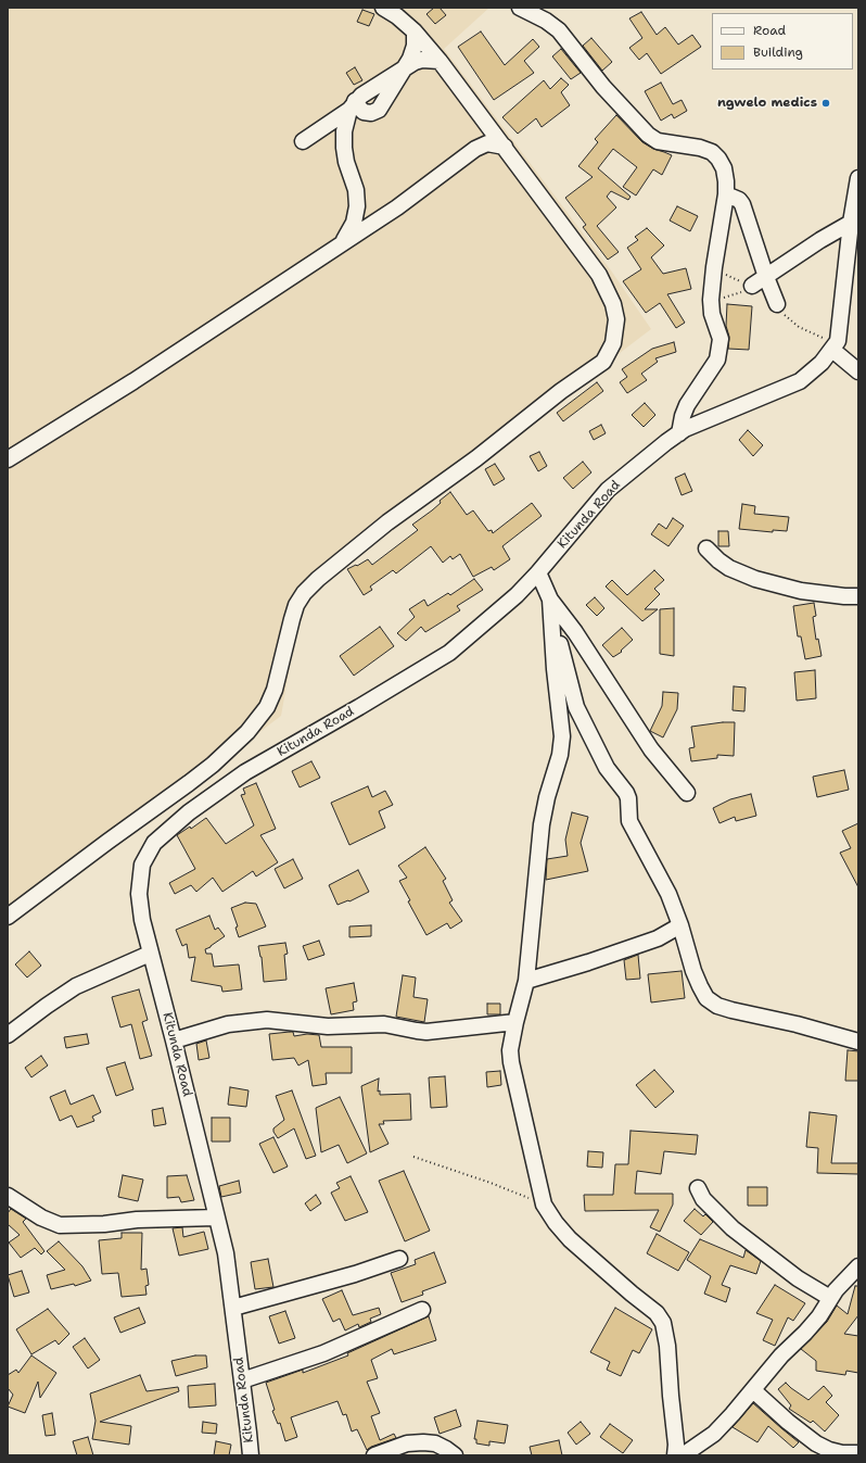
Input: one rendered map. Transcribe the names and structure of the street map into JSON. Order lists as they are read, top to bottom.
{
  "streets": {
    "street": ["Kitunda Road"]
  },
  "places": ["ngwelo medics"],
  "legend": ["Road", "Building"]
}
